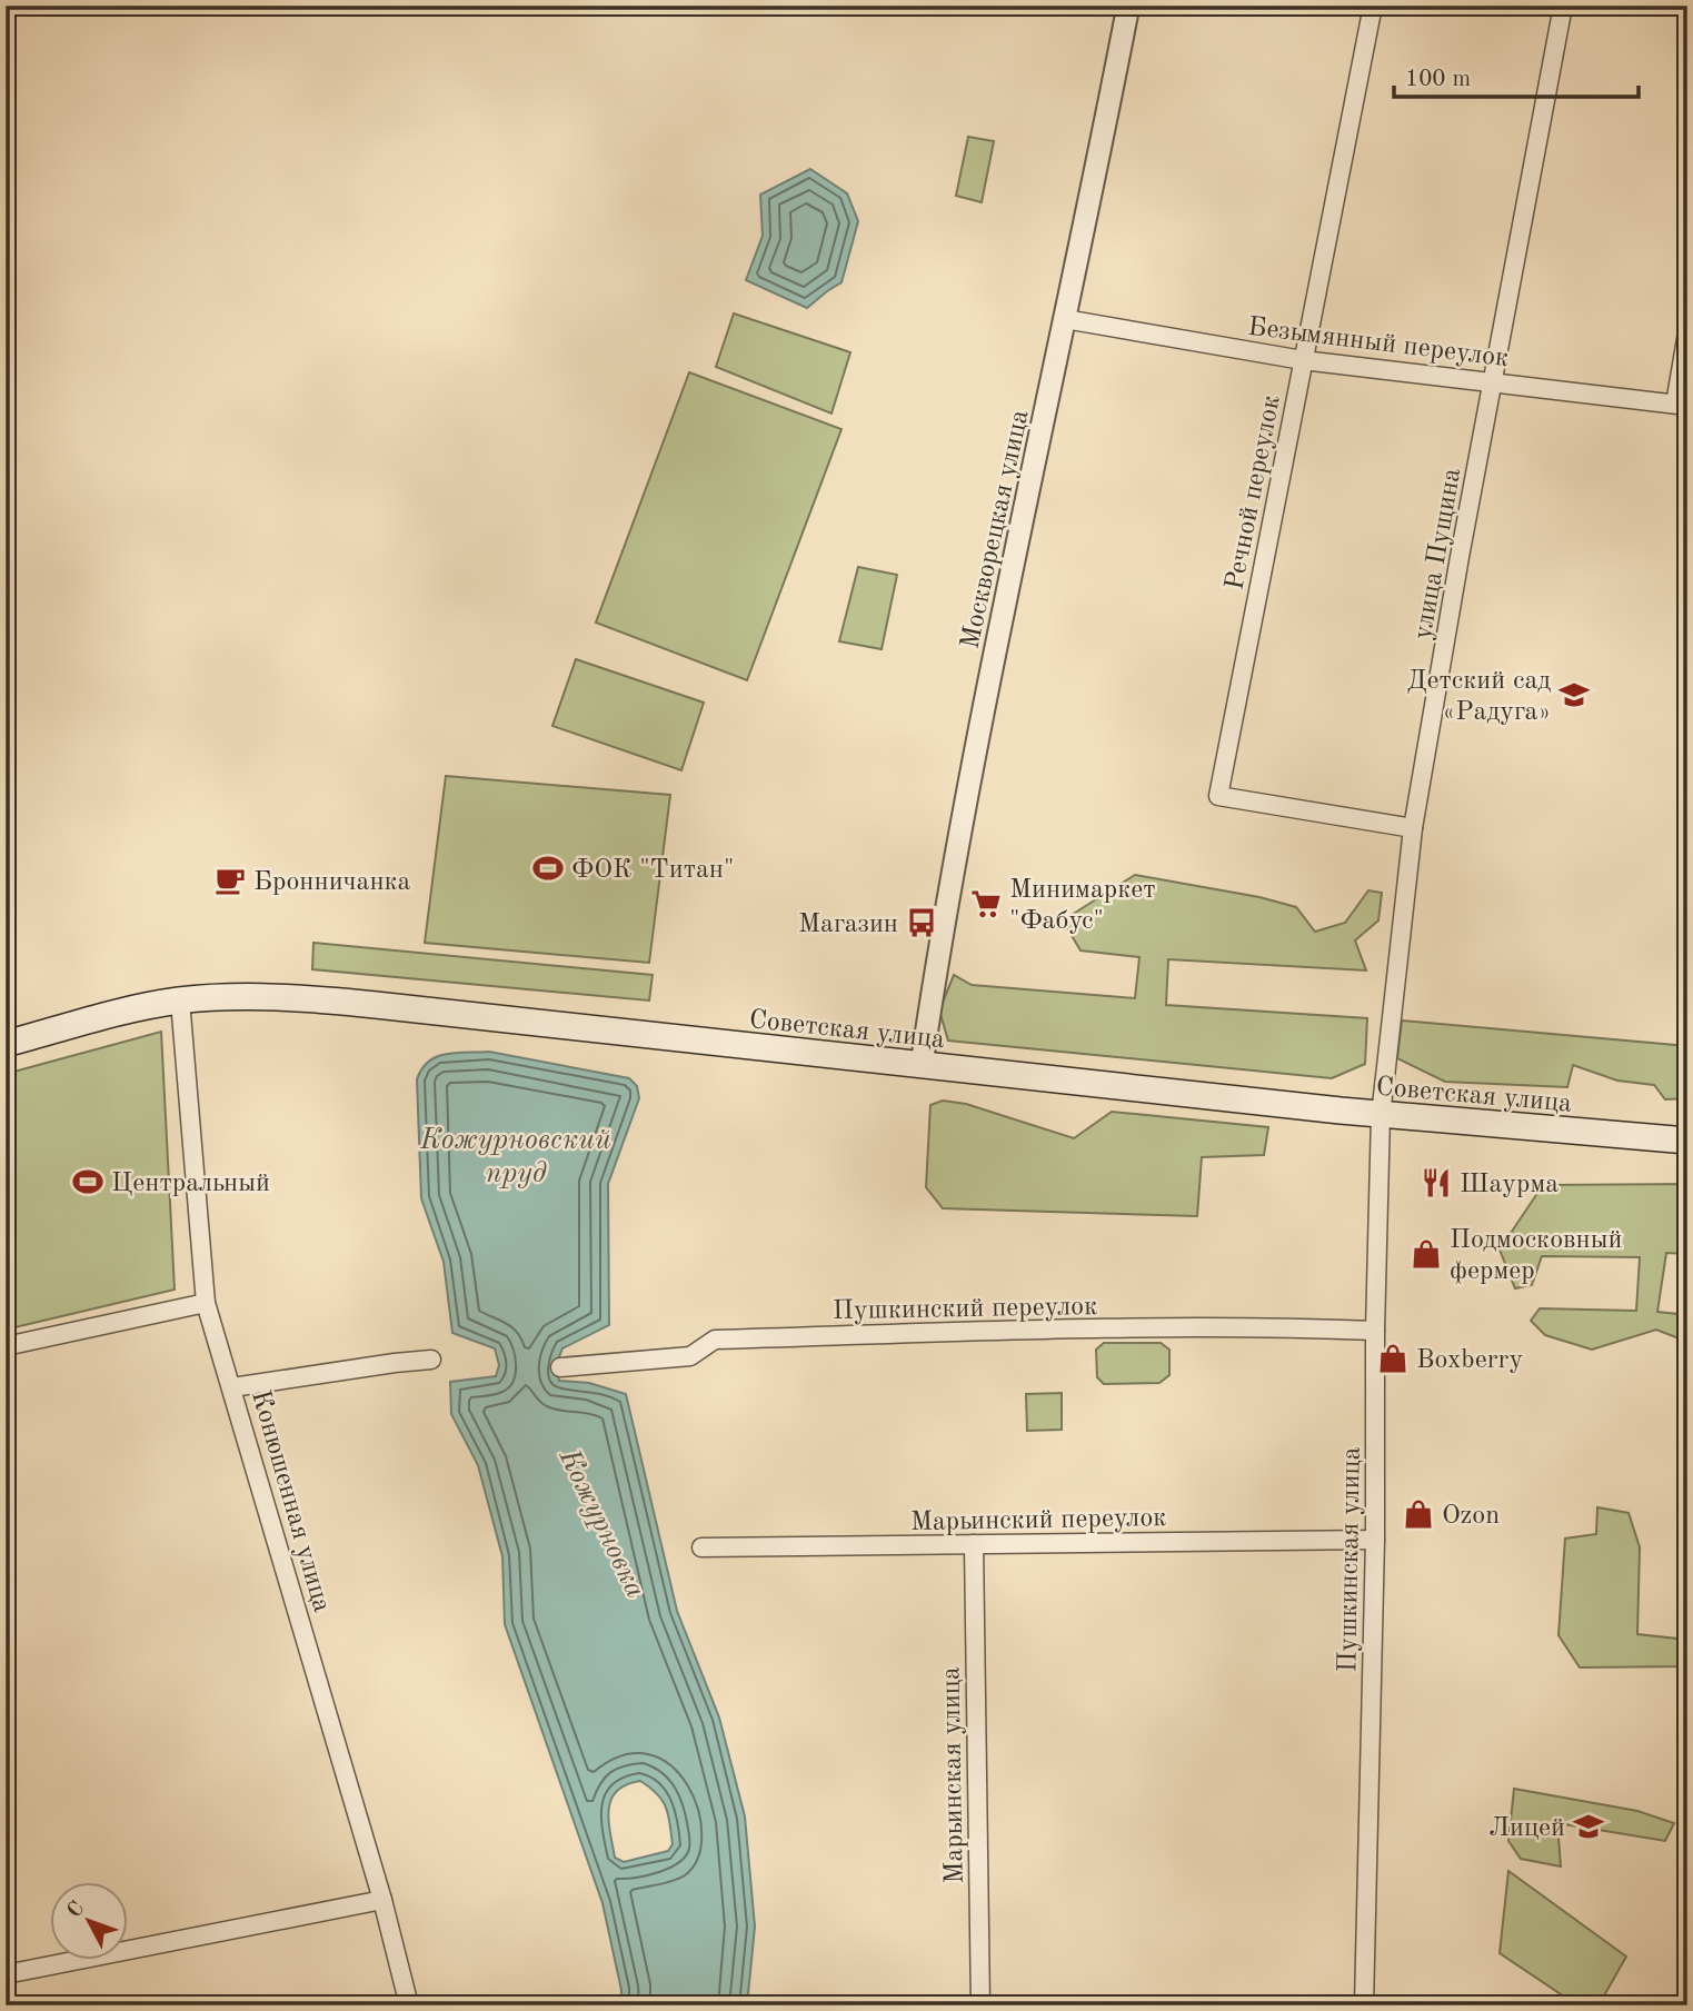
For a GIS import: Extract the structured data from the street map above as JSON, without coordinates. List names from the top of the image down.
{
  "streets": {
    "main road": ["Советская улица"],
    "street": [
      "Безымянный переулок",
      "Речной переулок",
      "Москворецкая улица",
      "улица Пущина",
      "Пушкинский переулок",
      "Конюшенная улица",
      "Марьинский переулок",
      "Пушкинская улица",
      "Марьинская улица"
    ]
  },
  "crossings": [
    ["Безымянный переулок", "Речной переулок"],
    ["Безымянный переулок", "Москворецкая улица"],
    ["Безымянный переулок", "улица Пущина"],
    ["Речной переулок", "улица Пущина"],
    ["Москворецкая улица", "Советская улица"],
    ["улица Пущина", "Советская улица"],
    ["улица Пущина", "Пушкинская улица"],
    ["Советская улица", "Конюшенная улица"],
    ["Советская улица", "Пушкинская улица"],
    ["Пушкинский переулок", "Пушкинская улица"],
    ["Марьинский переулок", "Пушкинская улица"],
    ["Марьинский переулок", "Марьинская улица"]
  ],
  "water": ["Кожурновский пруд", "Кожурновка"],
  "places": {
    "school or university": ["Детский сад «Радуга»", "Лицей"],
    "sports": ["ФОК \"Титан\"", "Центральный"],
    "cafe": ["Бронничанка"],
    "supermarket": ["Минимаркет \"Фабус\""],
    "bus stop": ["Магазин"],
    "restaurant": ["Шаурма"],
    "shop": ["Подмосковный фермер", "Boxberry", "Ozon"]
  },
  "scale_bar": "100 m",
  "north": "top left"
}
